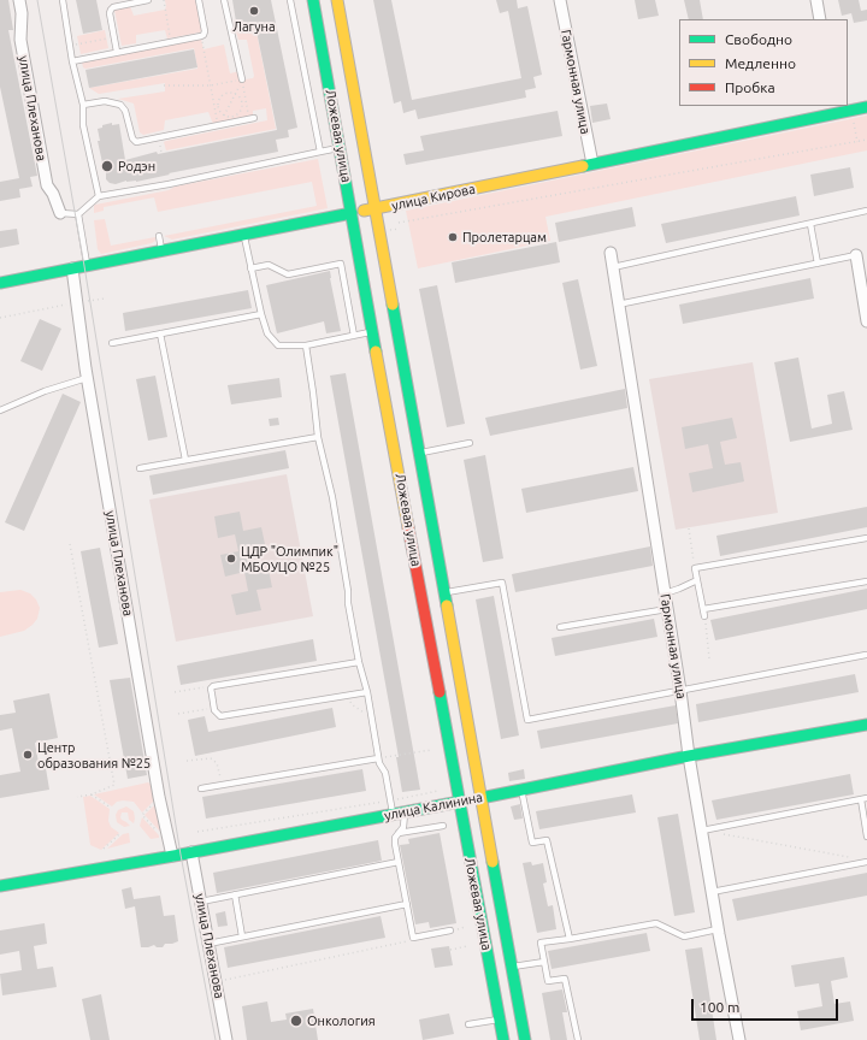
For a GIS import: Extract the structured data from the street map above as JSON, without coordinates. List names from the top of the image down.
{
  "streets": {
    "main road": ["Ложевая улица", "улица Кирова", "улица Калинина"],
    "street": ["Гармонная улица", "улица Плеханова"]
  },
  "crossings": [
    ["Гармонная улица", "улица Кирова"],
    ["Гармонная улица", "улица Калинина"],
    ["улица Плеханова", "улица Кирова"],
    ["улица Плеханова", "улица Калинина"],
    ["Ложевая улица", "улица Кирова"],
    ["Ложевая улица", "улица Калинина"]
  ],
  "places": [
    "Лагуна",
    "Родэн",
    "Пролетарцам",
    "ЦДР \"Олимпик\" МБОУЦО №25",
    "Центр образования №25",
    "Онкология"
  ],
  "legend": ["Свободно", "Медленно", "Пробка"],
  "scale_bar": "100 m"
}
